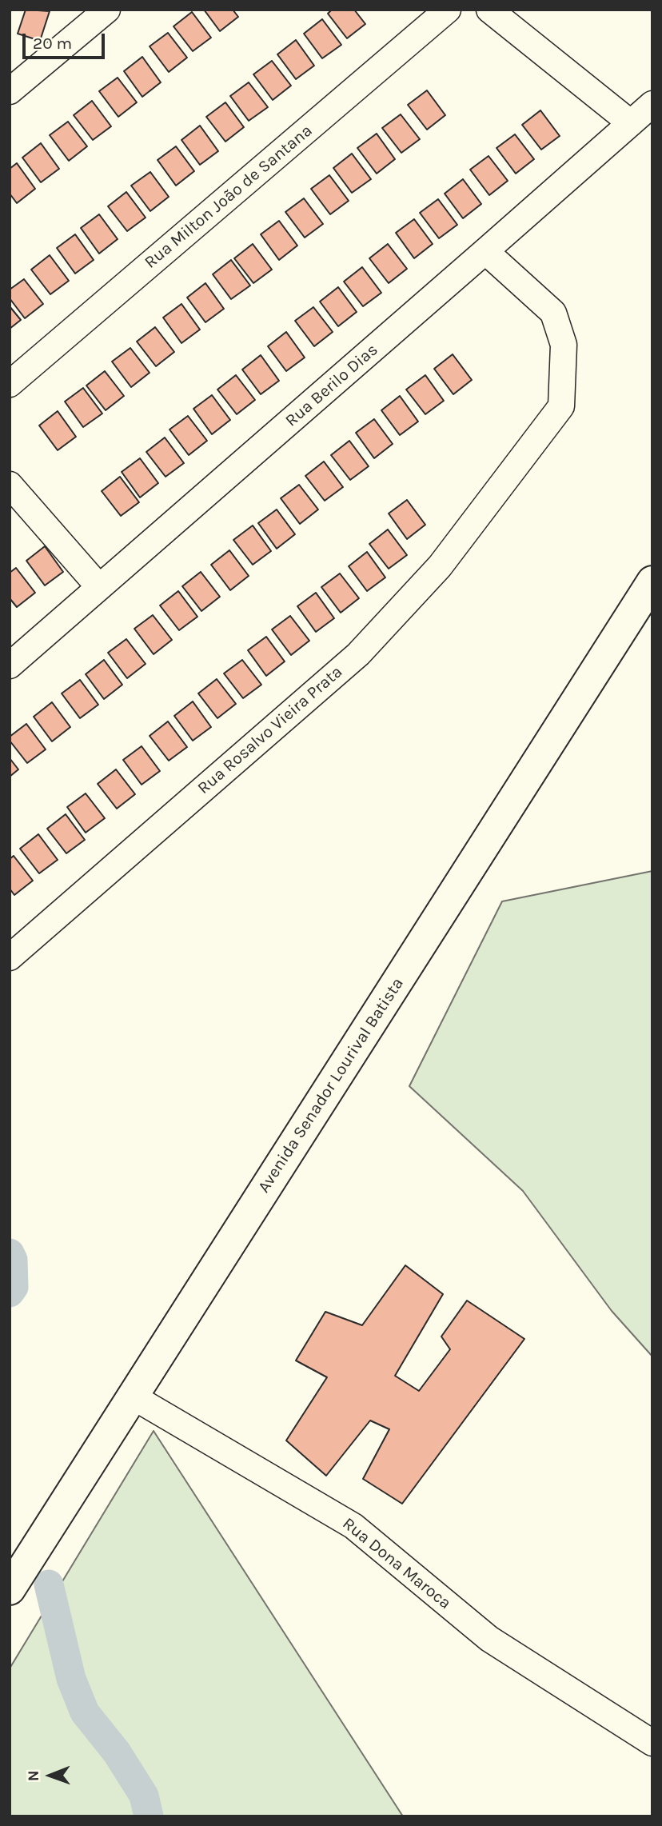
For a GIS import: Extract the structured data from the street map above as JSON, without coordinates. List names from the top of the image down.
{
  "streets": {
    "street": [
      "Rua Milton João de Santana",
      "Rua Berilo Dias",
      "Rua Rosalvo Vieira Prata",
      "Avenida Senador Lourival Batista",
      "Rua Dona Maroca"
    ]
  },
  "crossings": [
    ["Rua Berilo Dias", "Rua Rosalvo Vieira Prata"],
    ["Avenida Senador Lourival Batista", "Rua Dona Maroca"]
  ],
  "scale_bar": "20 m",
  "north": "left"
}
